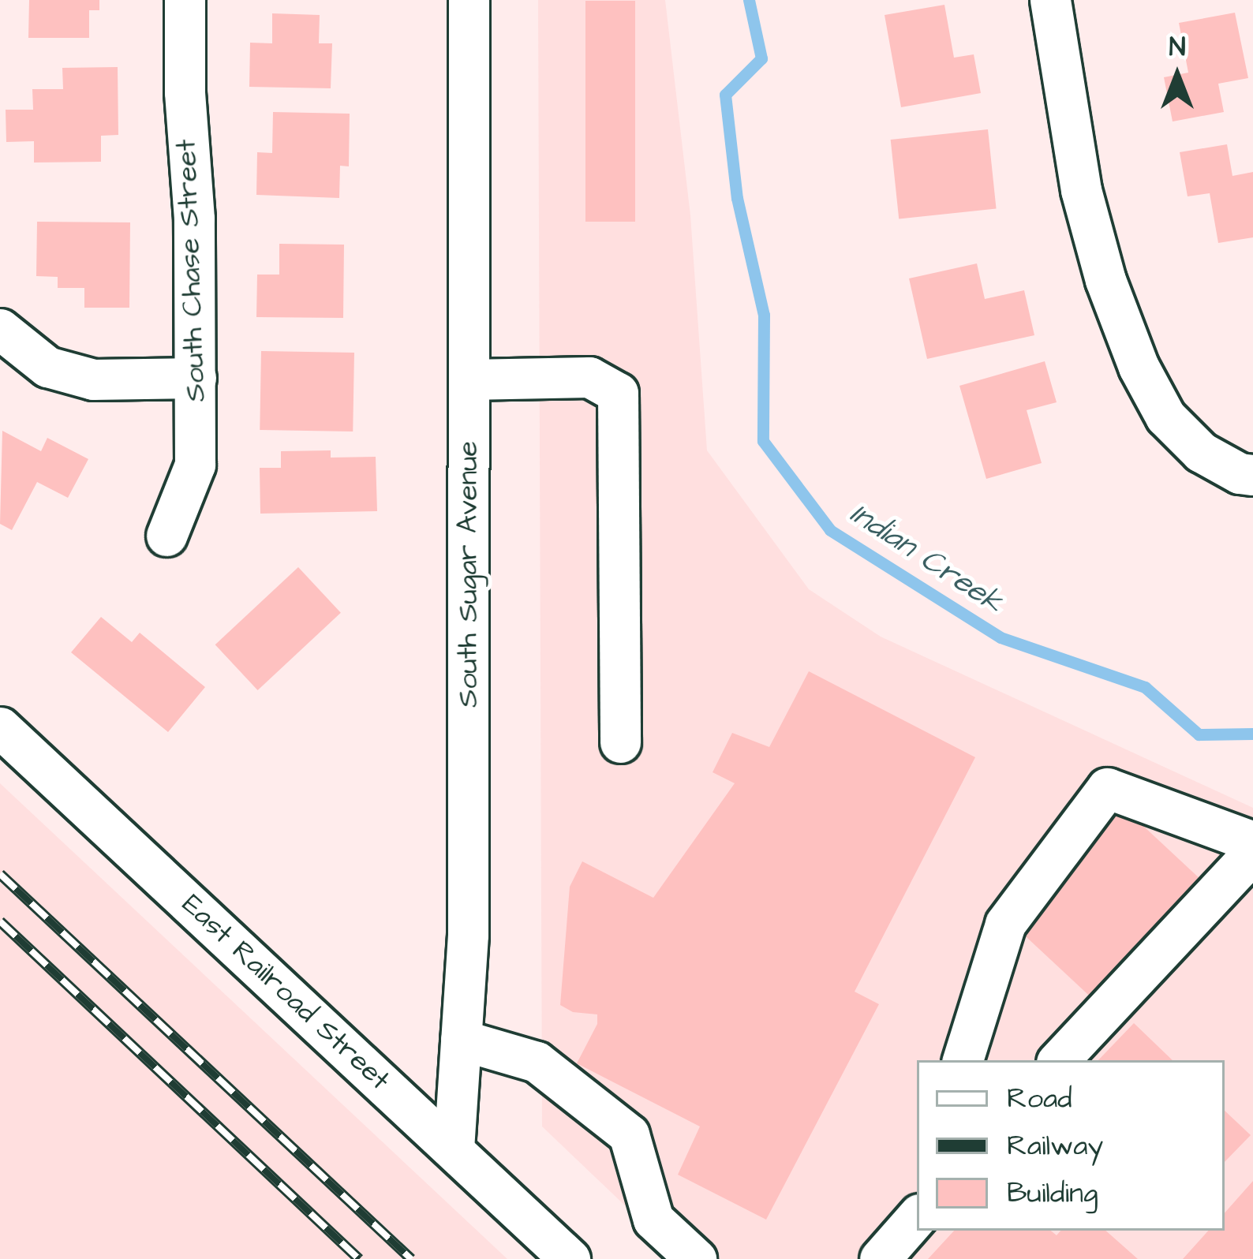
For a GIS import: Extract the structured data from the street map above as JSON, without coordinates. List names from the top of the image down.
{
  "streets": {
    "street": ["South Chase Street", "South Sugar Avenue", "East Railroad Street"]
  },
  "crossings": [
    ["South Sugar Avenue", "East Railroad Street"]
  ],
  "water": ["Indian Creek"],
  "legend": ["Road", "Railway", "Building"],
  "north": "top"
}
